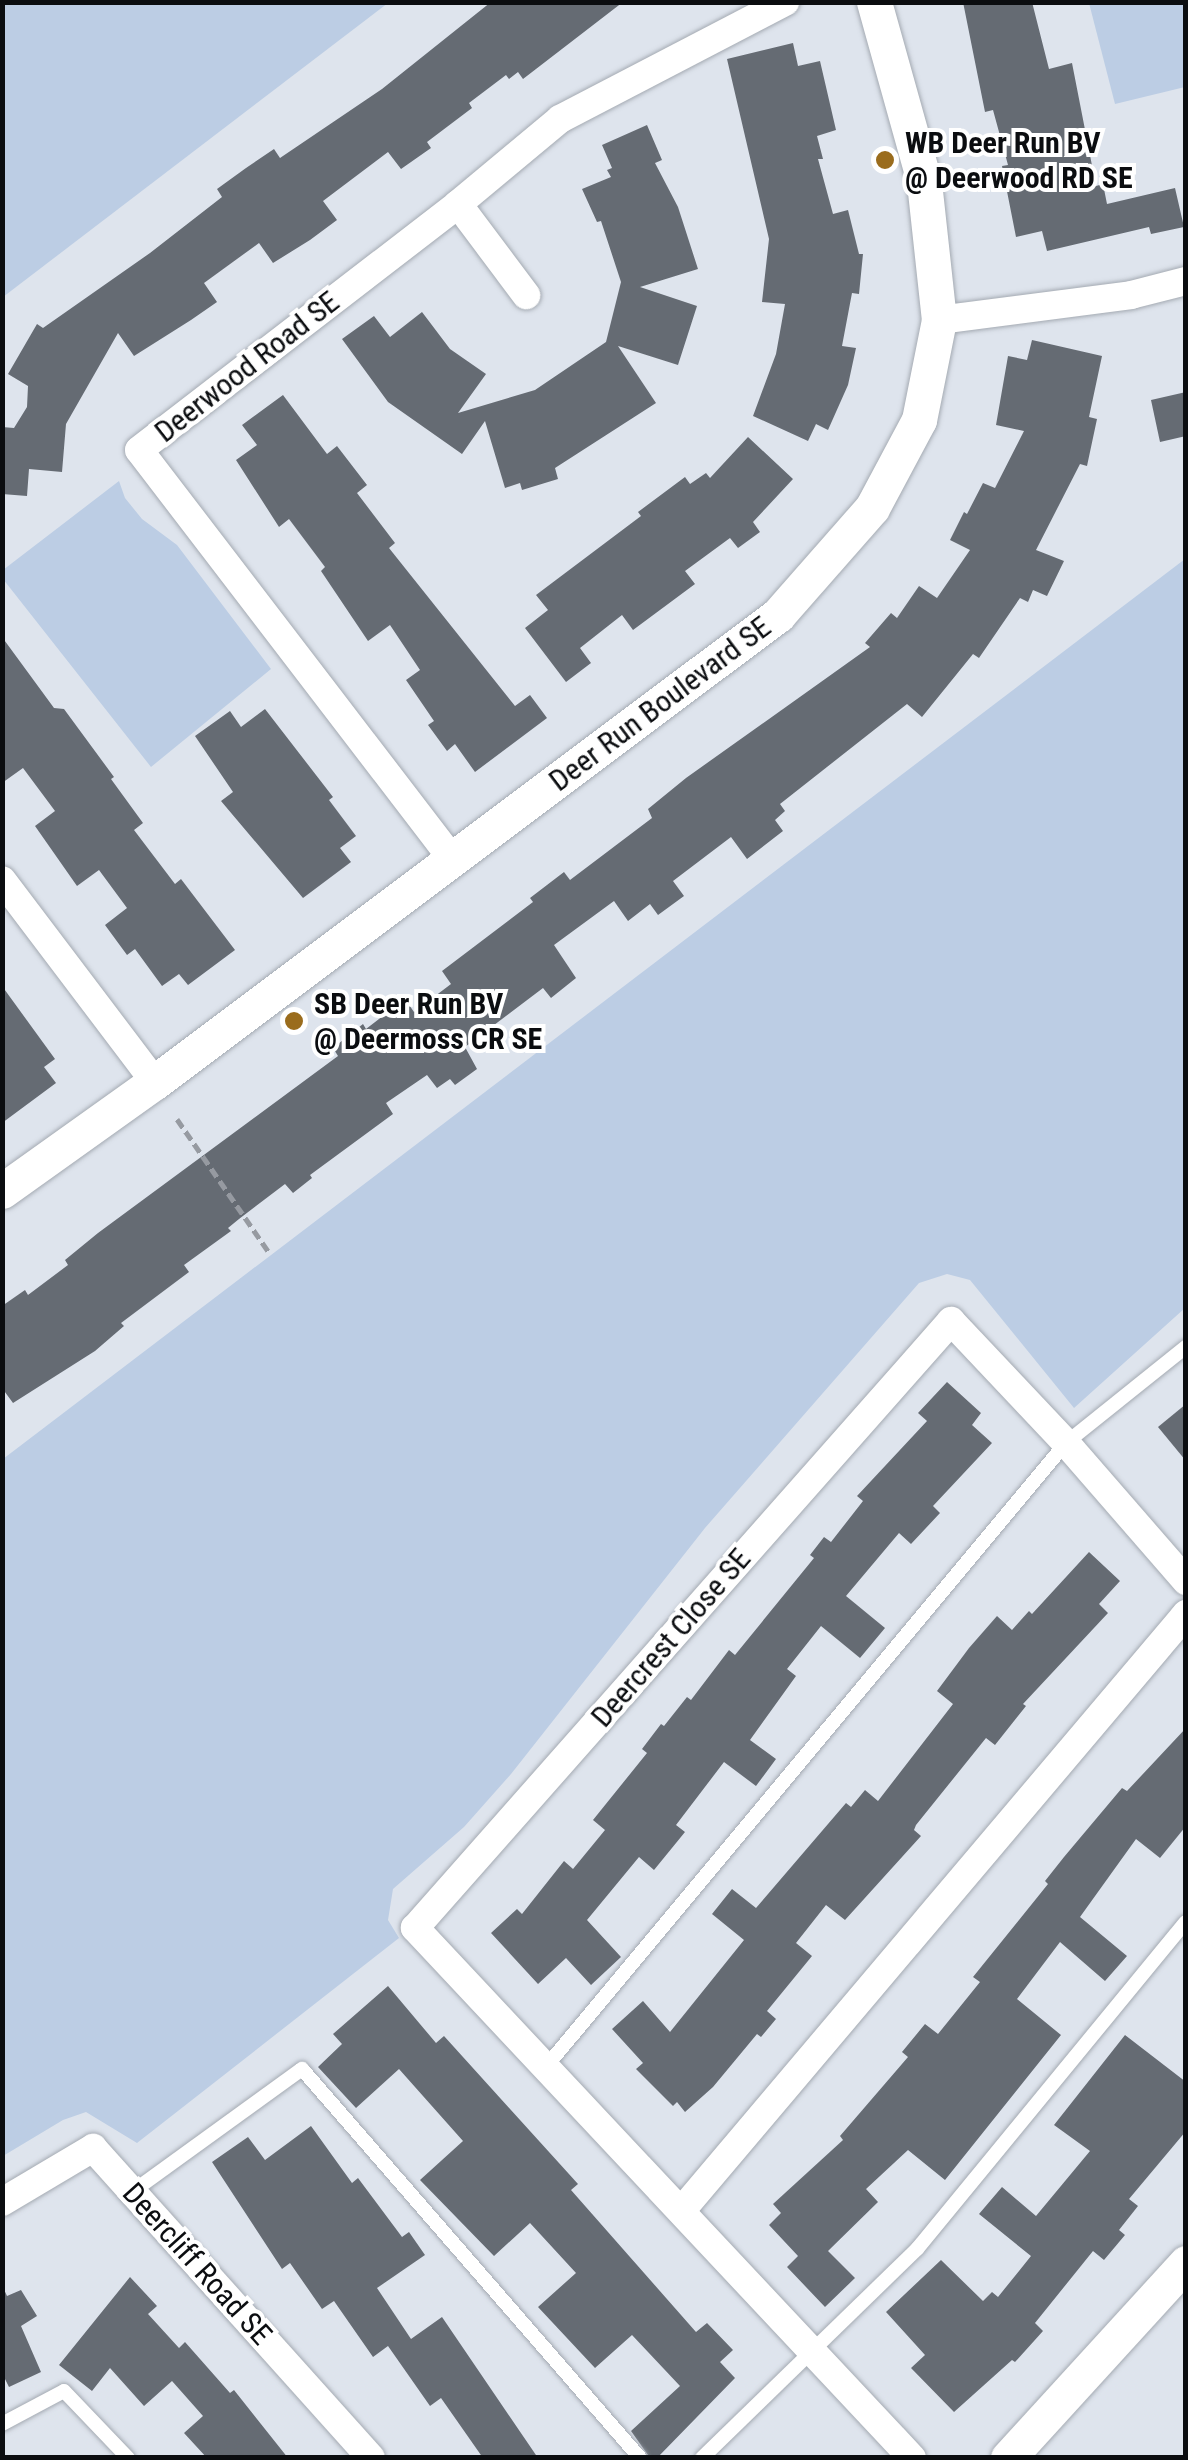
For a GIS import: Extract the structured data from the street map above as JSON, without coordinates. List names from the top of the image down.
{
  "streets": {
    "street": [
      "Deerwood Road SE",
      "Deer Run Boulevard SE",
      "Deercrest Close SE",
      "Deercliff Road SE"
    ]
  },
  "crossings": [
    ["Deerwood Road SE", "Deer Run Boulevard SE"]
  ],
  "places": ["WB Deer Run BV @ Deerwood RD SE", "SB Deer Run BV @ Deermoss CR SE"]
}
